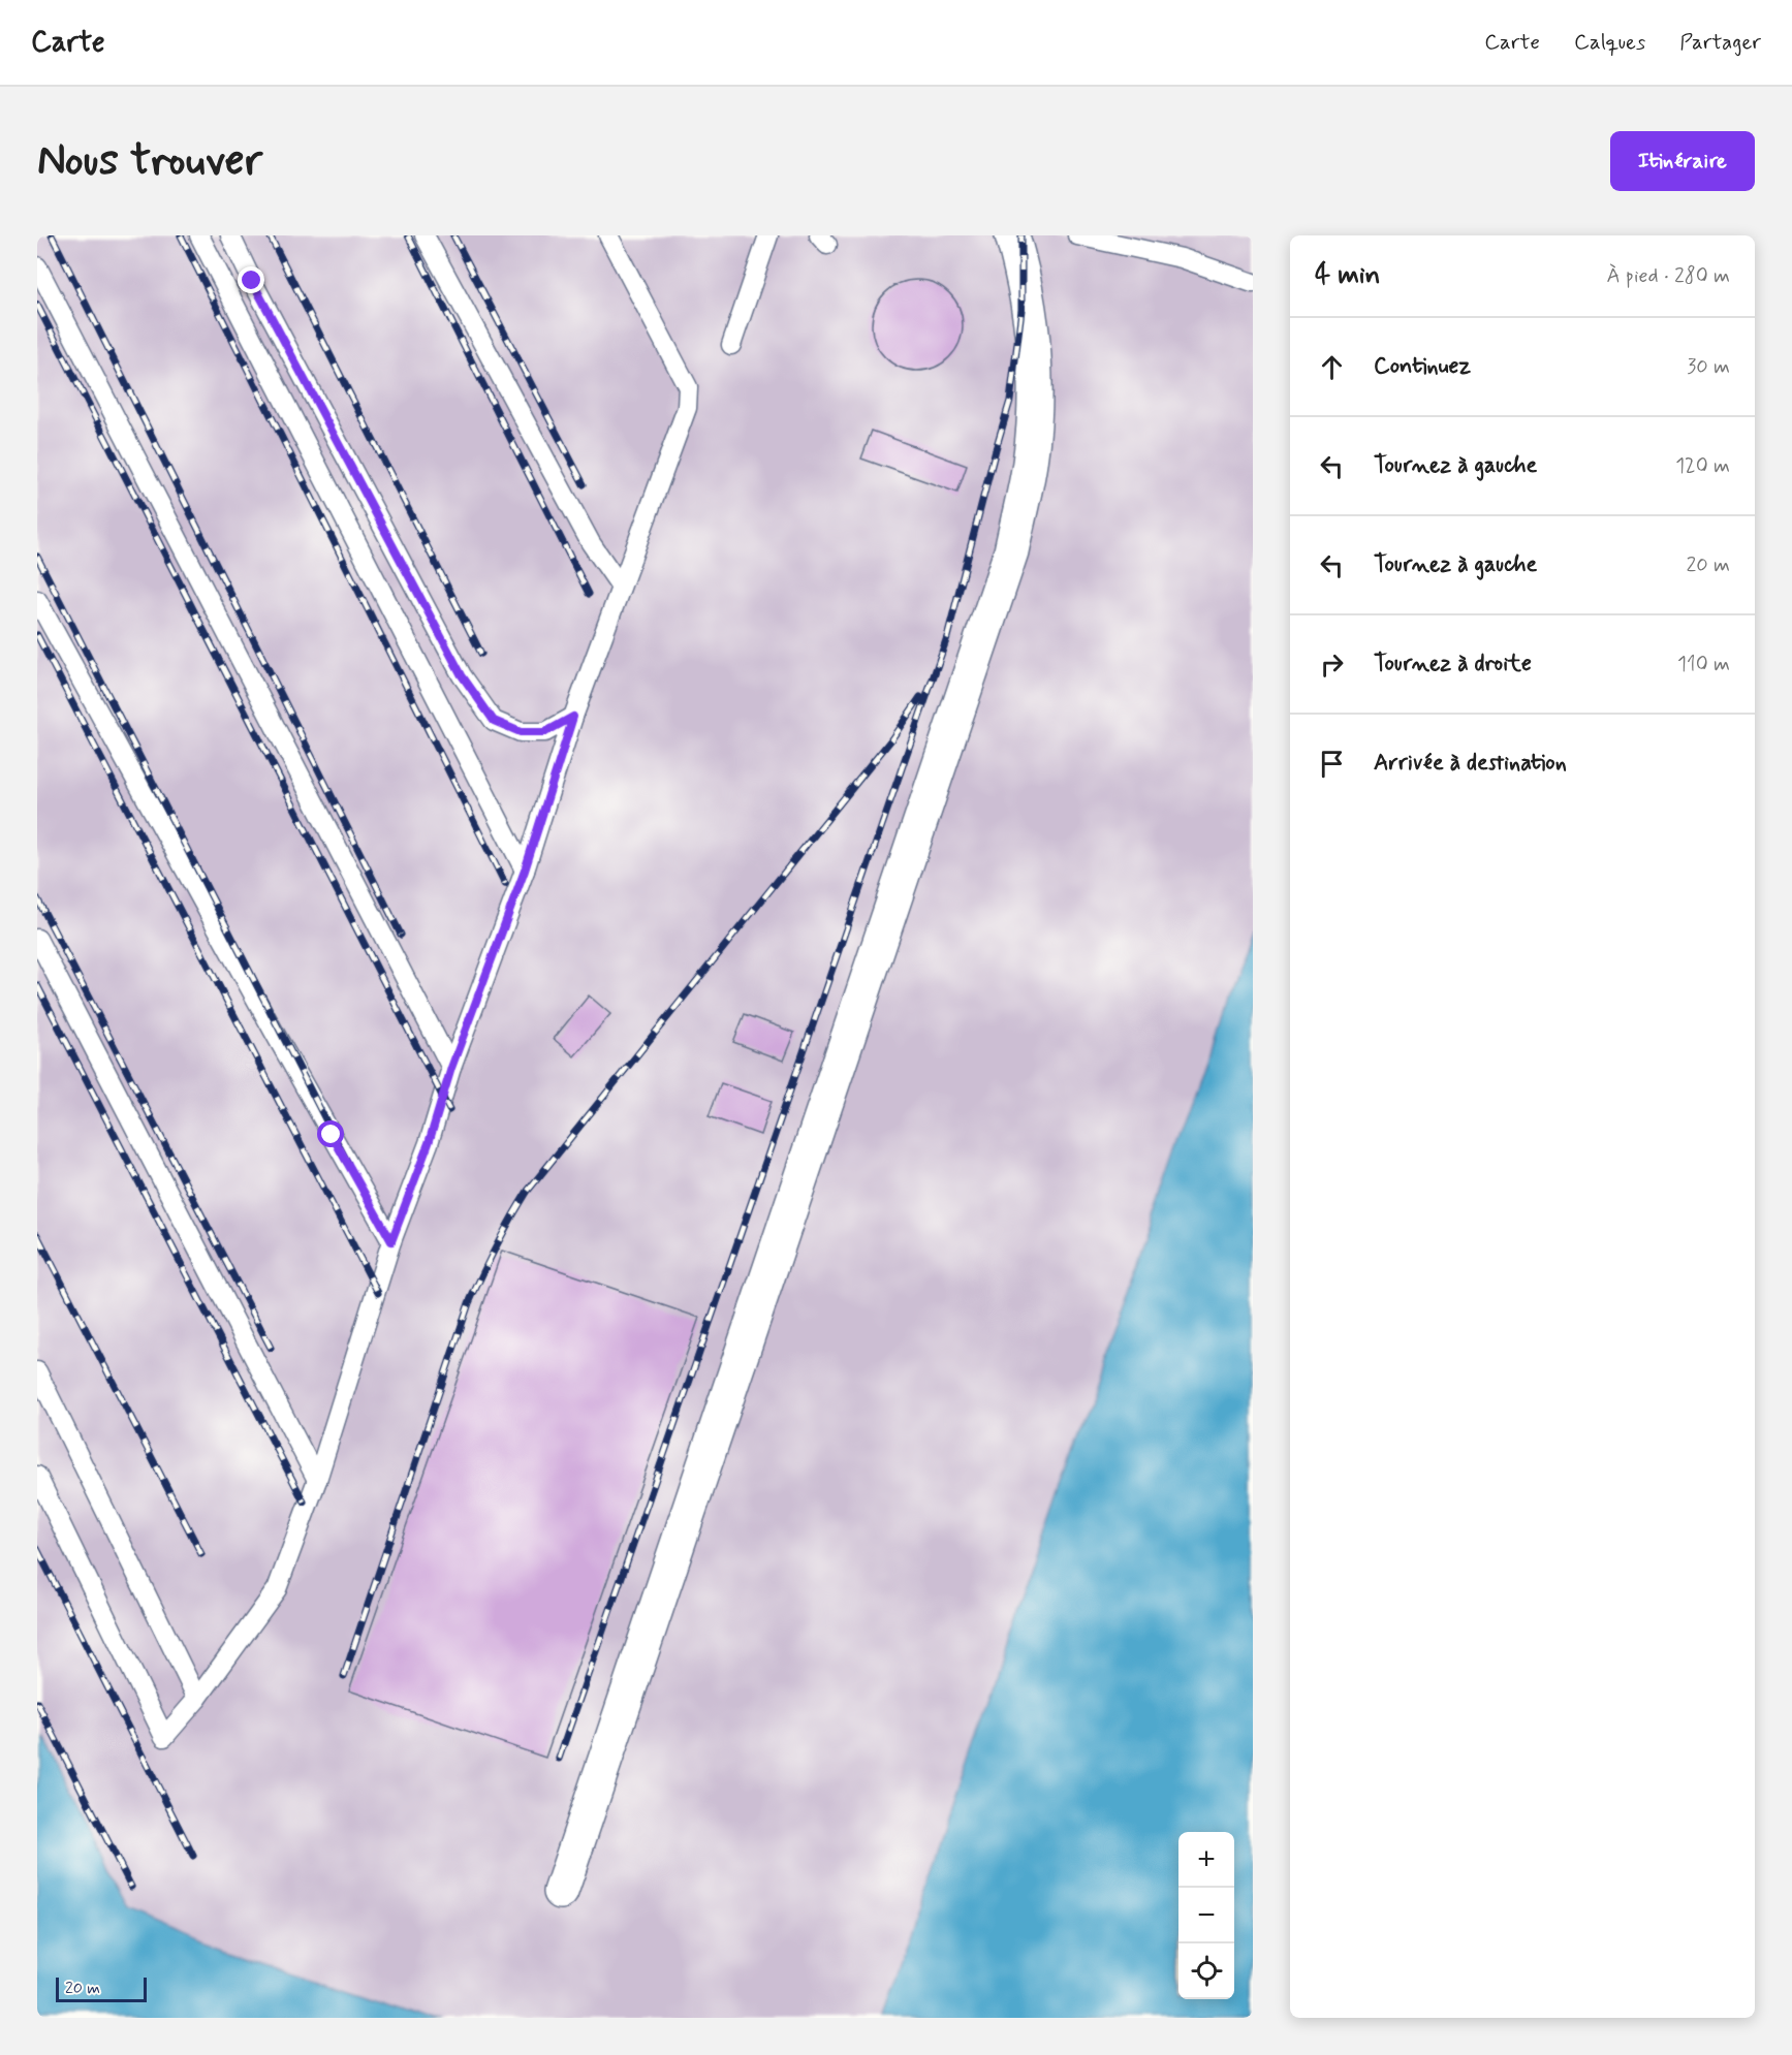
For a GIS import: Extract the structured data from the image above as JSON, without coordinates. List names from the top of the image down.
{
  "scale_bar": "20 m",
  "page": {
    "header": "Carte",
    "nav": ["Carte", "Calques", "Partager"],
    "buttons": "Itinéraire",
    "title": "Nous trouver",
    "heading": ["4 min", "À pied · 280 m"],
    "list": [
      ["Continuez", "30 m"],
      ["Tournez à gauche", "120 m"],
      ["Tournez à gauche", "20 m"],
      ["Tournez à droite", "110 m"],
      "Arrivée à destination"
    ],
    "map_buttons": ["+", "−"],
    "scale": "20 m"
  }
}
